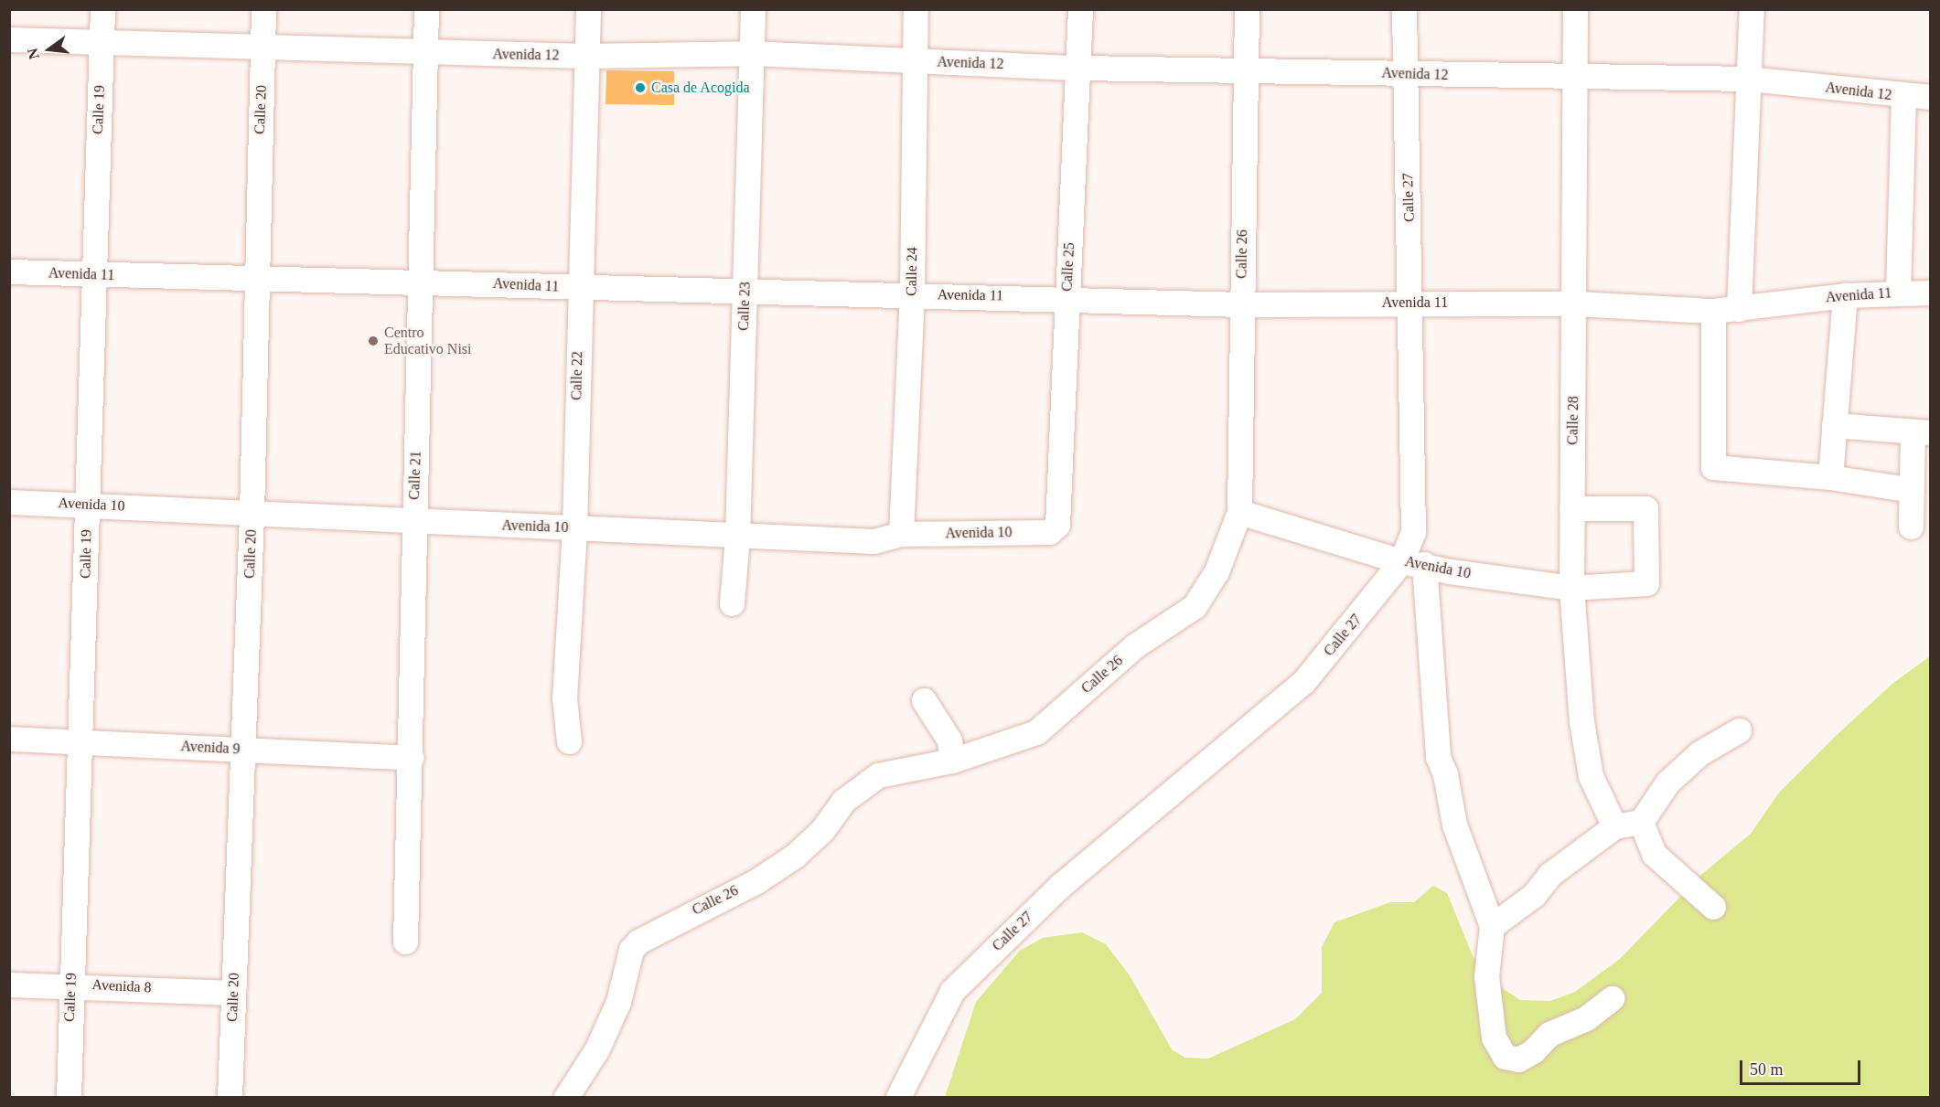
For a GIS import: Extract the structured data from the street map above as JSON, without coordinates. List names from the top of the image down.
{
  "streets": {
    "street": [
      "Avenida 12",
      "Calle 19",
      "Calle 20",
      "Calle 27",
      "Calle 26",
      "Calle 25",
      "Calle 24",
      "Avenida 11",
      "Calle 23",
      "Calle 22",
      "Calle 28",
      "Calle 21",
      "Avenida 10",
      "Avenida 9",
      "Avenida 8"
    ]
  },
  "crossings": [
    ["Avenida 12", "Calle 19"],
    ["Avenida 12", "Calle 20"],
    ["Avenida 12", "Calle 27"],
    ["Avenida 12", "Calle 26"],
    ["Avenida 12", "Calle 25"],
    ["Avenida 12", "Calle 24"],
    ["Avenida 12", "Calle 23"],
    ["Avenida 12", "Calle 22"],
    ["Avenida 12", "Calle 28"],
    ["Avenida 12", "Calle 21"],
    ["Calle 19", "Avenida 11"],
    ["Calle 19", "Avenida 10"],
    ["Calle 19", "Avenida 9"],
    ["Calle 19", "Avenida 8"],
    ["Calle 20", "Avenida 11"],
    ["Calle 20", "Avenida 10"],
    ["Calle 20", "Avenida 9"],
    ["Calle 20", "Avenida 8"],
    ["Calle 27", "Avenida 11"],
    ["Calle 27", "Avenida 10"],
    ["Calle 26", "Avenida 11"],
    ["Calle 26", "Avenida 10"],
    ["Calle 25", "Avenida 11"],
    ["Calle 25", "Avenida 10"],
    ["Calle 24", "Avenida 11"],
    ["Calle 24", "Avenida 10"],
    ["Avenida 11", "Calle 23"],
    ["Avenida 11", "Calle 22"],
    ["Avenida 11", "Calle 28"],
    ["Avenida 11", "Calle 21"],
    ["Calle 23", "Avenida 10"],
    ["Calle 22", "Avenida 10"],
    ["Calle 28", "Avenida 10"],
    ["Calle 21", "Avenida 10"],
    ["Calle 21", "Avenida 9"]
  ],
  "places": ["Casa de Acogida", "Centro Educativo Nisi"],
  "scale_bar": "50 m",
  "north": "left"
}
